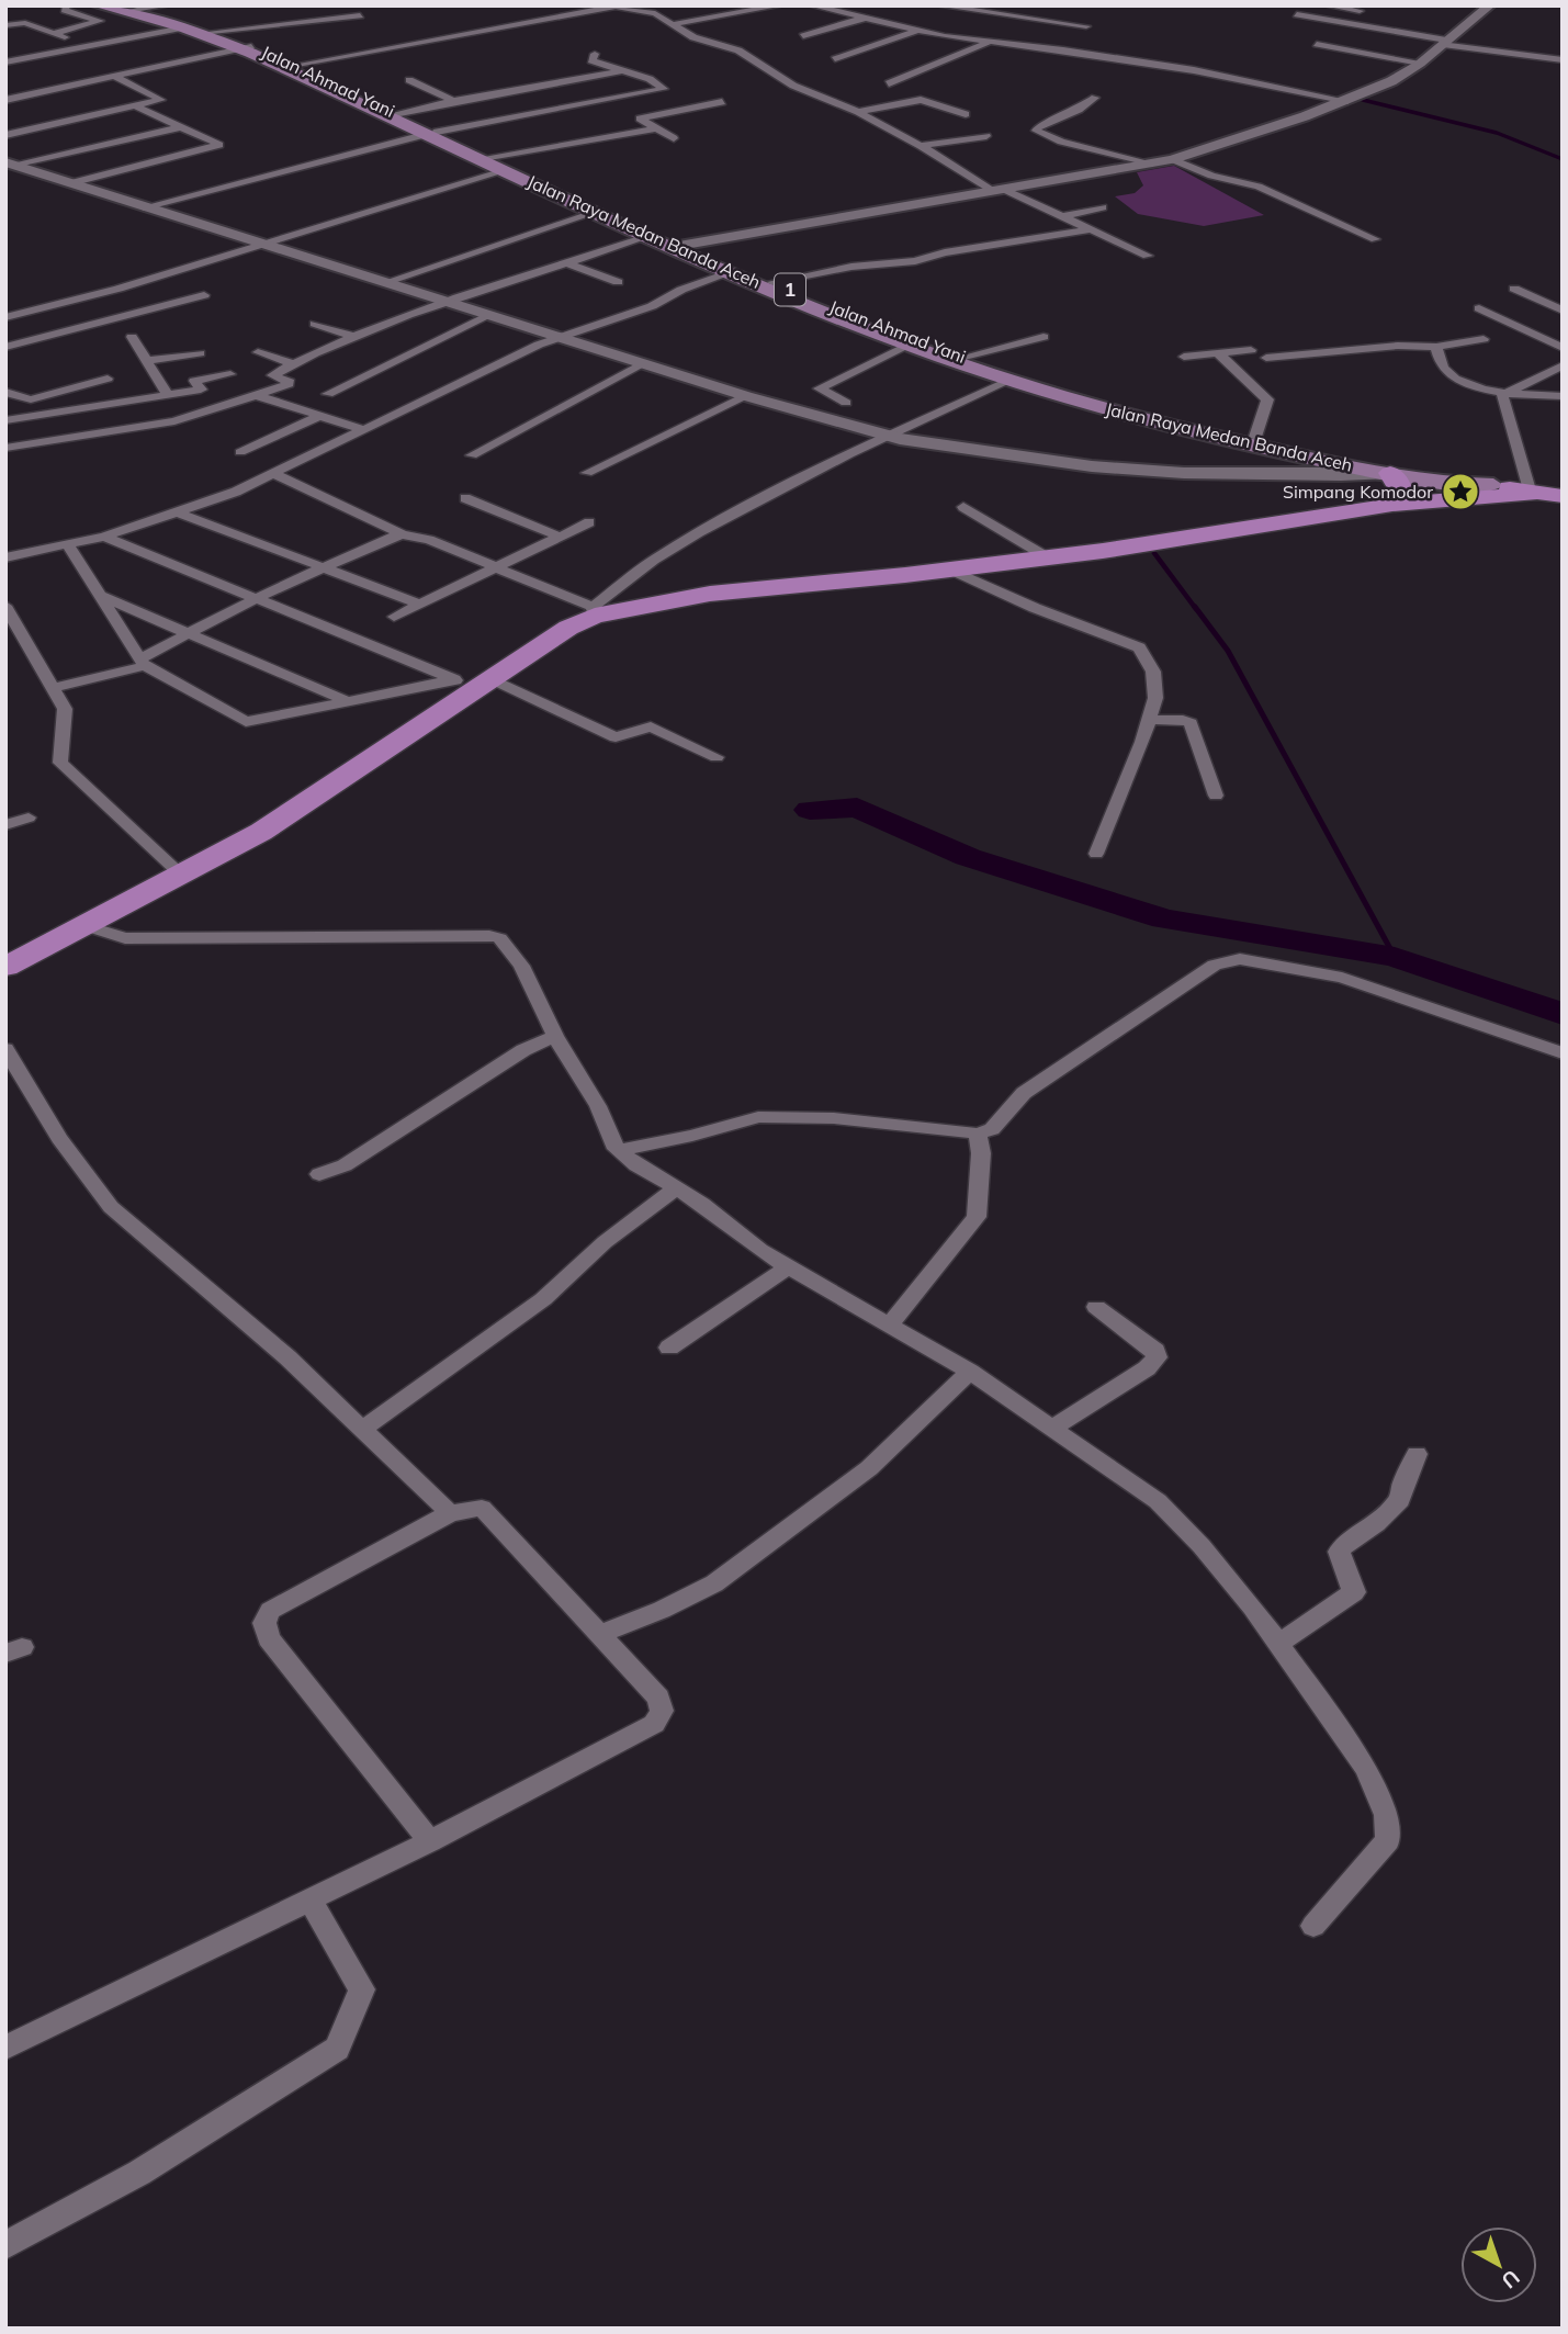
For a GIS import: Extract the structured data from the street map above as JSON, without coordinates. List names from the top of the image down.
{
  "streets": {
    "highway": ["Jalan Raya Medan Banda Aceh", "1"],
    "main road": ["Jalan Ahmad Yani"]
  },
  "crossings": [
    ["Jalan Ahmad Yani", "Jalan Raya Medan Banda Aceh"],
    ["Jalan Ahmad Yani", "1"]
  ],
  "places": {
    "place": ["Simpang Komodor"]
  },
  "north": "bottom right"
}
